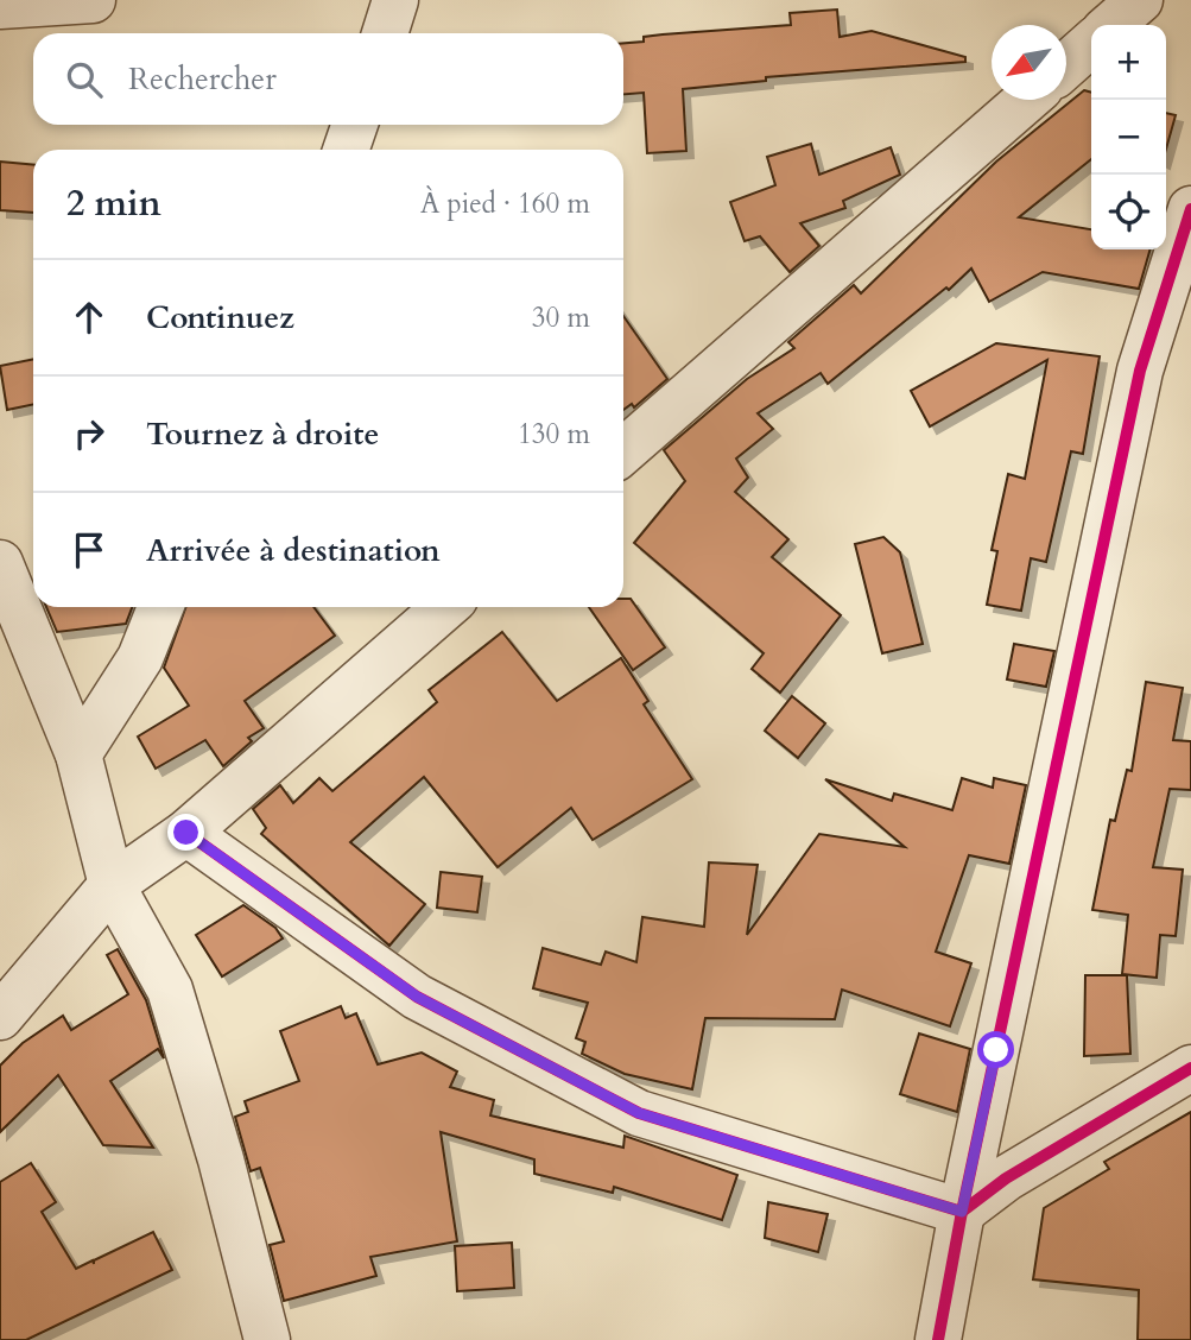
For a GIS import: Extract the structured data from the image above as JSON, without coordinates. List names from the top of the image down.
{
  "north": "bottom left",
  "page": {
    "map_buttons": ["+", "−"],
    "search": "Rechercher",
    "heading": ["2 min", "À pied · 160 m"],
    "list": [
      ["Continuez", "30 m"],
      ["Tournez à droite", "130 m"],
      "Arrivée à destination"
    ]
  }
}
